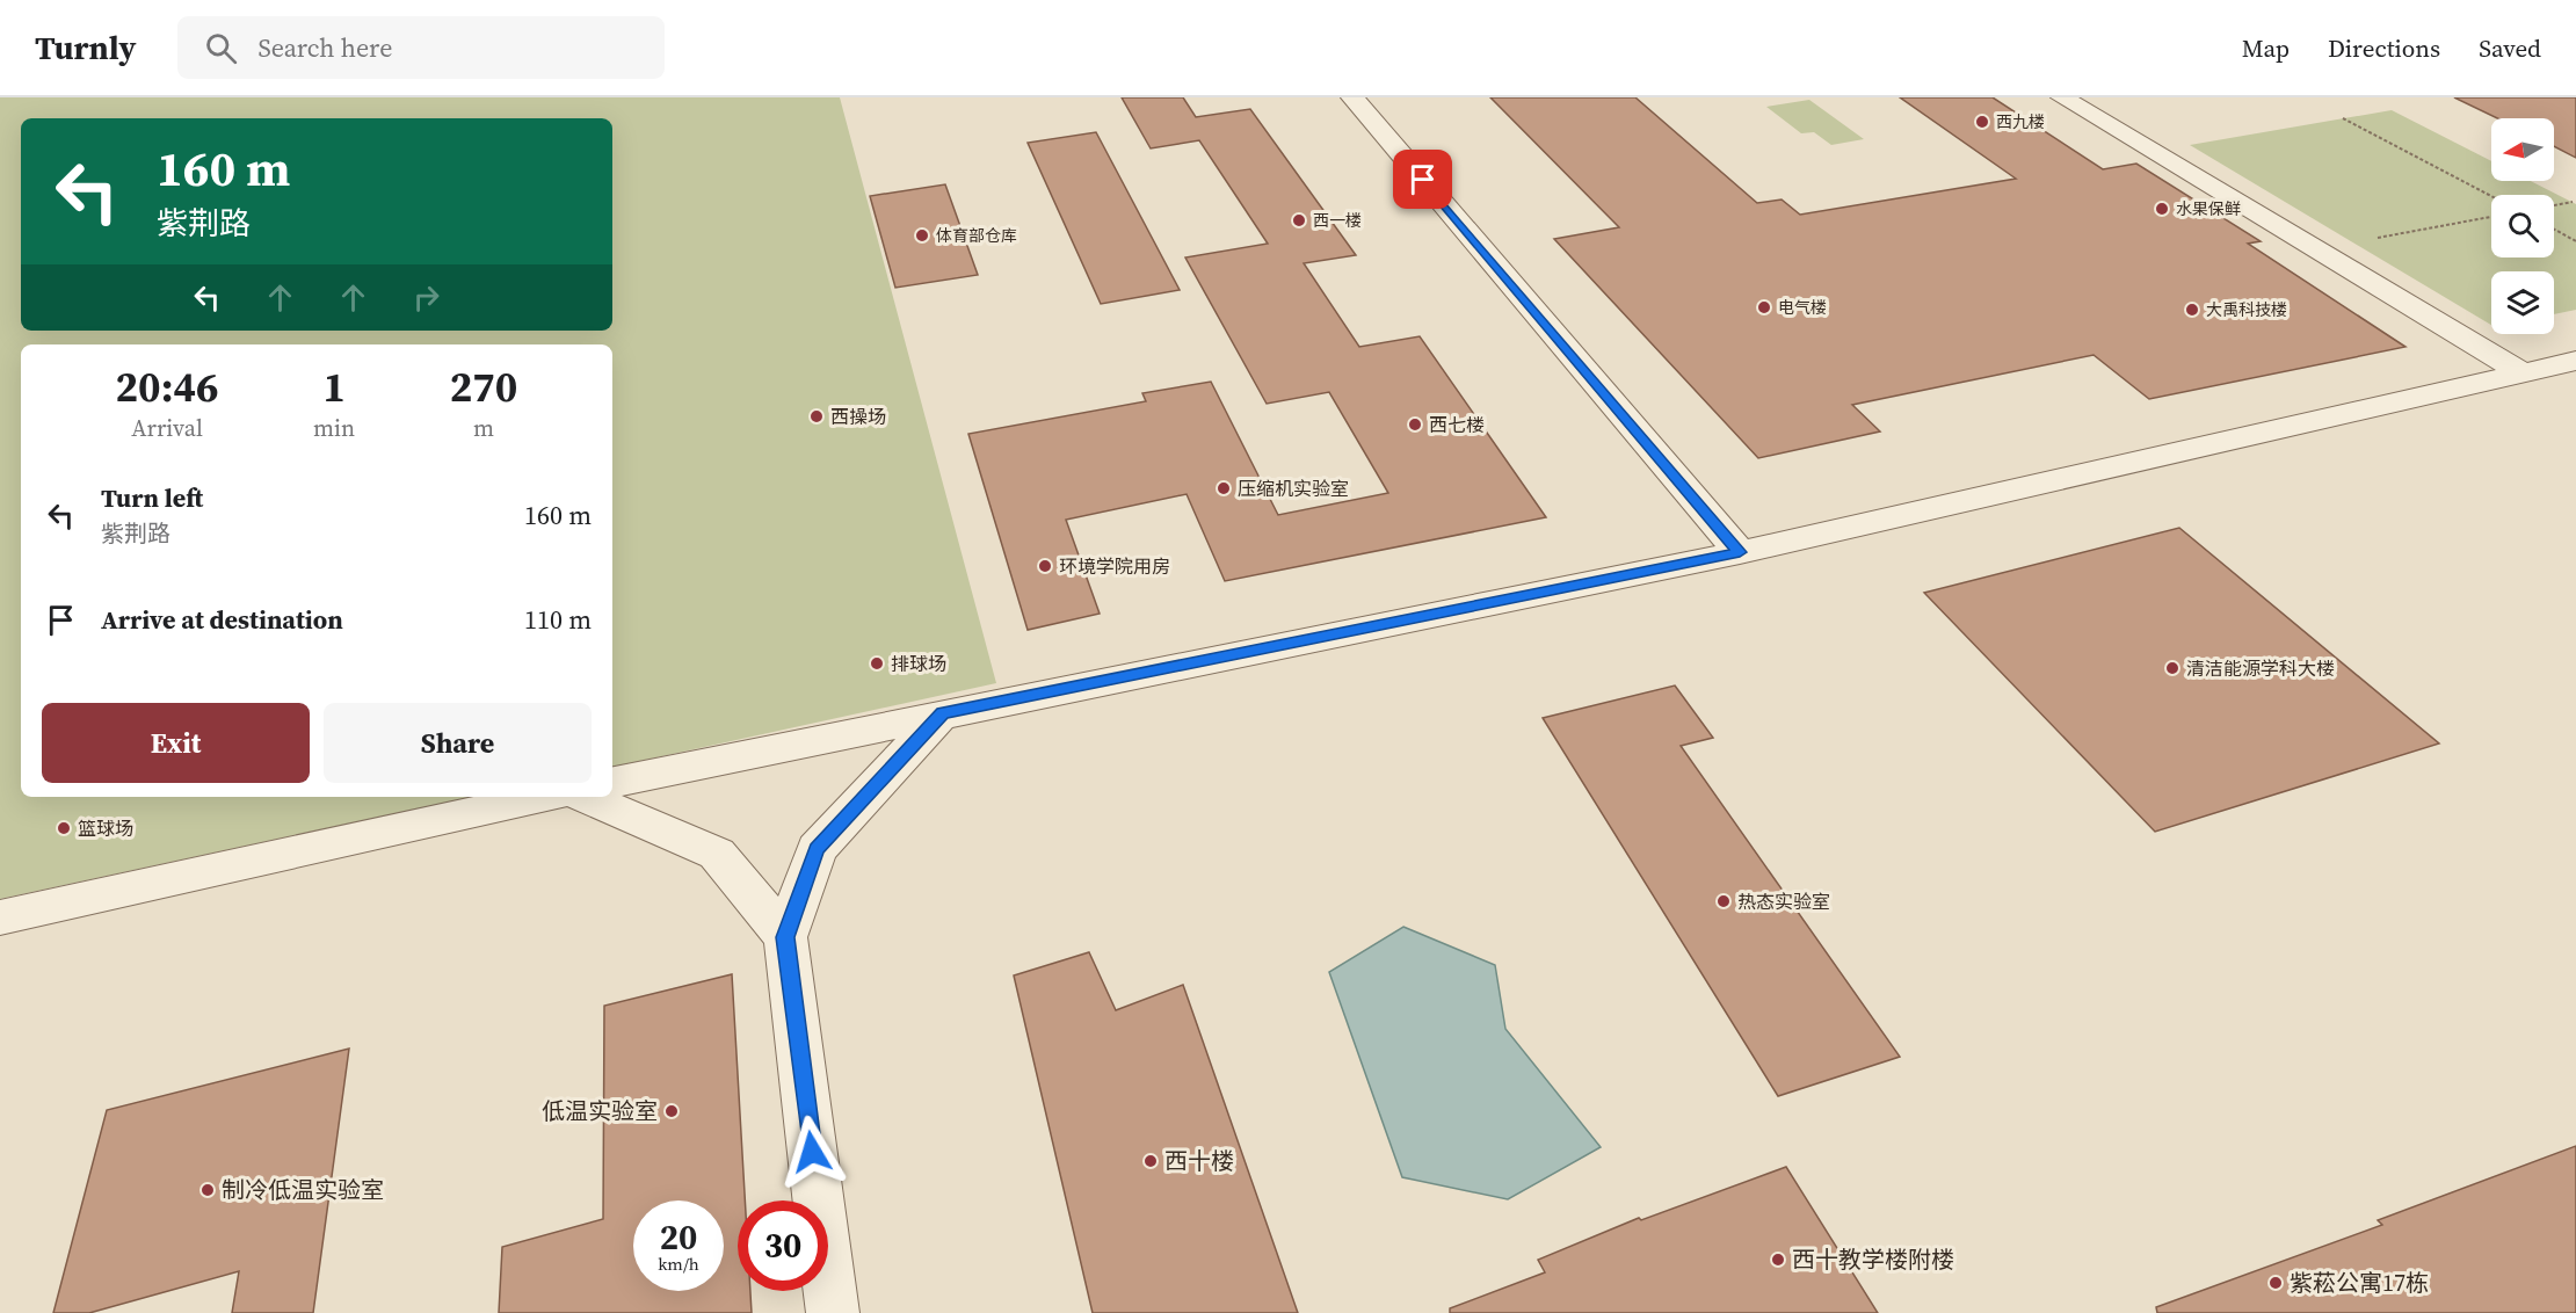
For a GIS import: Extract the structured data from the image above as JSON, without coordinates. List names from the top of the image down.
{
  "places": [
    "西九楼",
    "水果保鲜",
    "西一楼",
    "体育部仓库",
    "电气楼",
    "大禹科技楼",
    "西操场",
    "西七楼",
    "压缩机实验室",
    "环境学院用房",
    "排球场",
    "清洁能源学科大楼",
    "篮球场",
    "热态实验室",
    "低温实验室",
    "西十楼",
    "制冷低温实验室",
    "西十教学楼附楼",
    "紫菘公寓17栋"
  ],
  "north": "left",
  "page": {
    "header": "Turnly",
    "search": "Search here",
    "nav": ["Map", "Directions", "Saved"],
    "turn": ["160 m", "紫荆路"],
    "eta": [
      "20:46",
      "Arrival",
      "1",
      "min",
      "270",
      "m"
    ],
    "list": [
      {
        "name": "Turn left",
        "note": "紫荆路",
        "value": "160 m"
      },
      {
        "name": "Arrive at destination",
        "value": "110 m"
      }
    ],
    "buttons": ["Exit", "Share"],
    "speed": "20 km/h",
    "limit": "30"
  }
}
